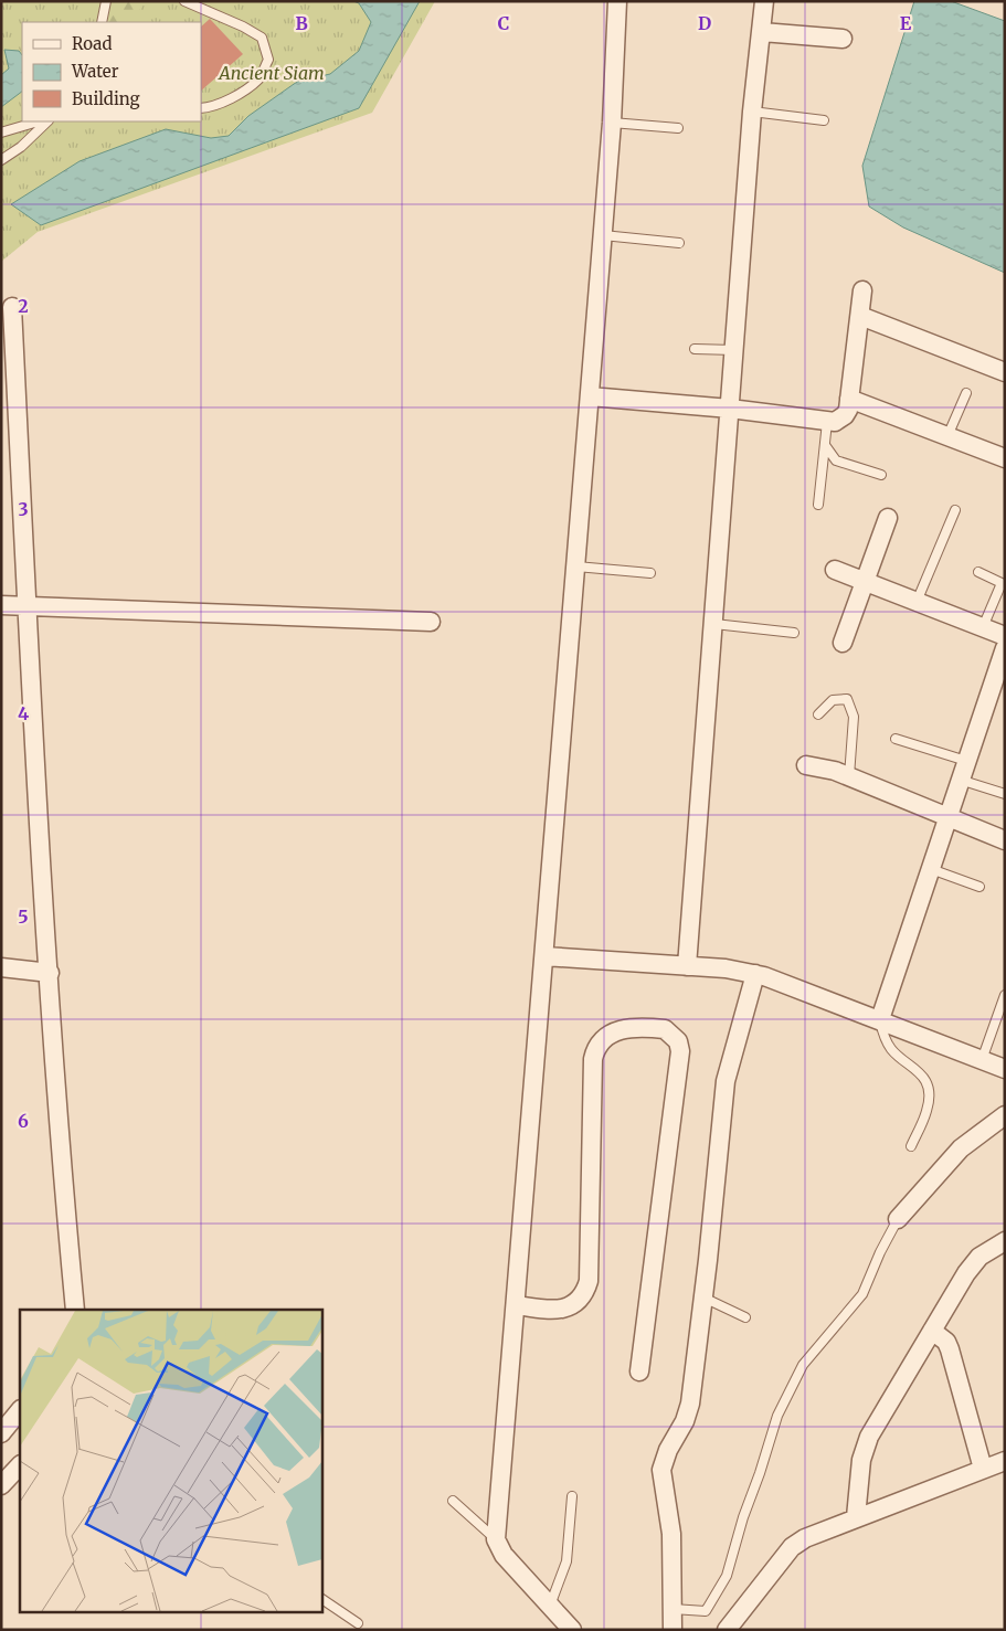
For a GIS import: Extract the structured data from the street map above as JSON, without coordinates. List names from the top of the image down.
{
  "parks": ["Ancient Siam"],
  "legend": ["Road", "Water", "Building"],
  "grid": {
    "columns": [
      "B",
      "C",
      "D",
      "E"
    ],
    "rows": [
      "2",
      "3",
      "4",
      "5",
      "6"
    ]
  }
}
